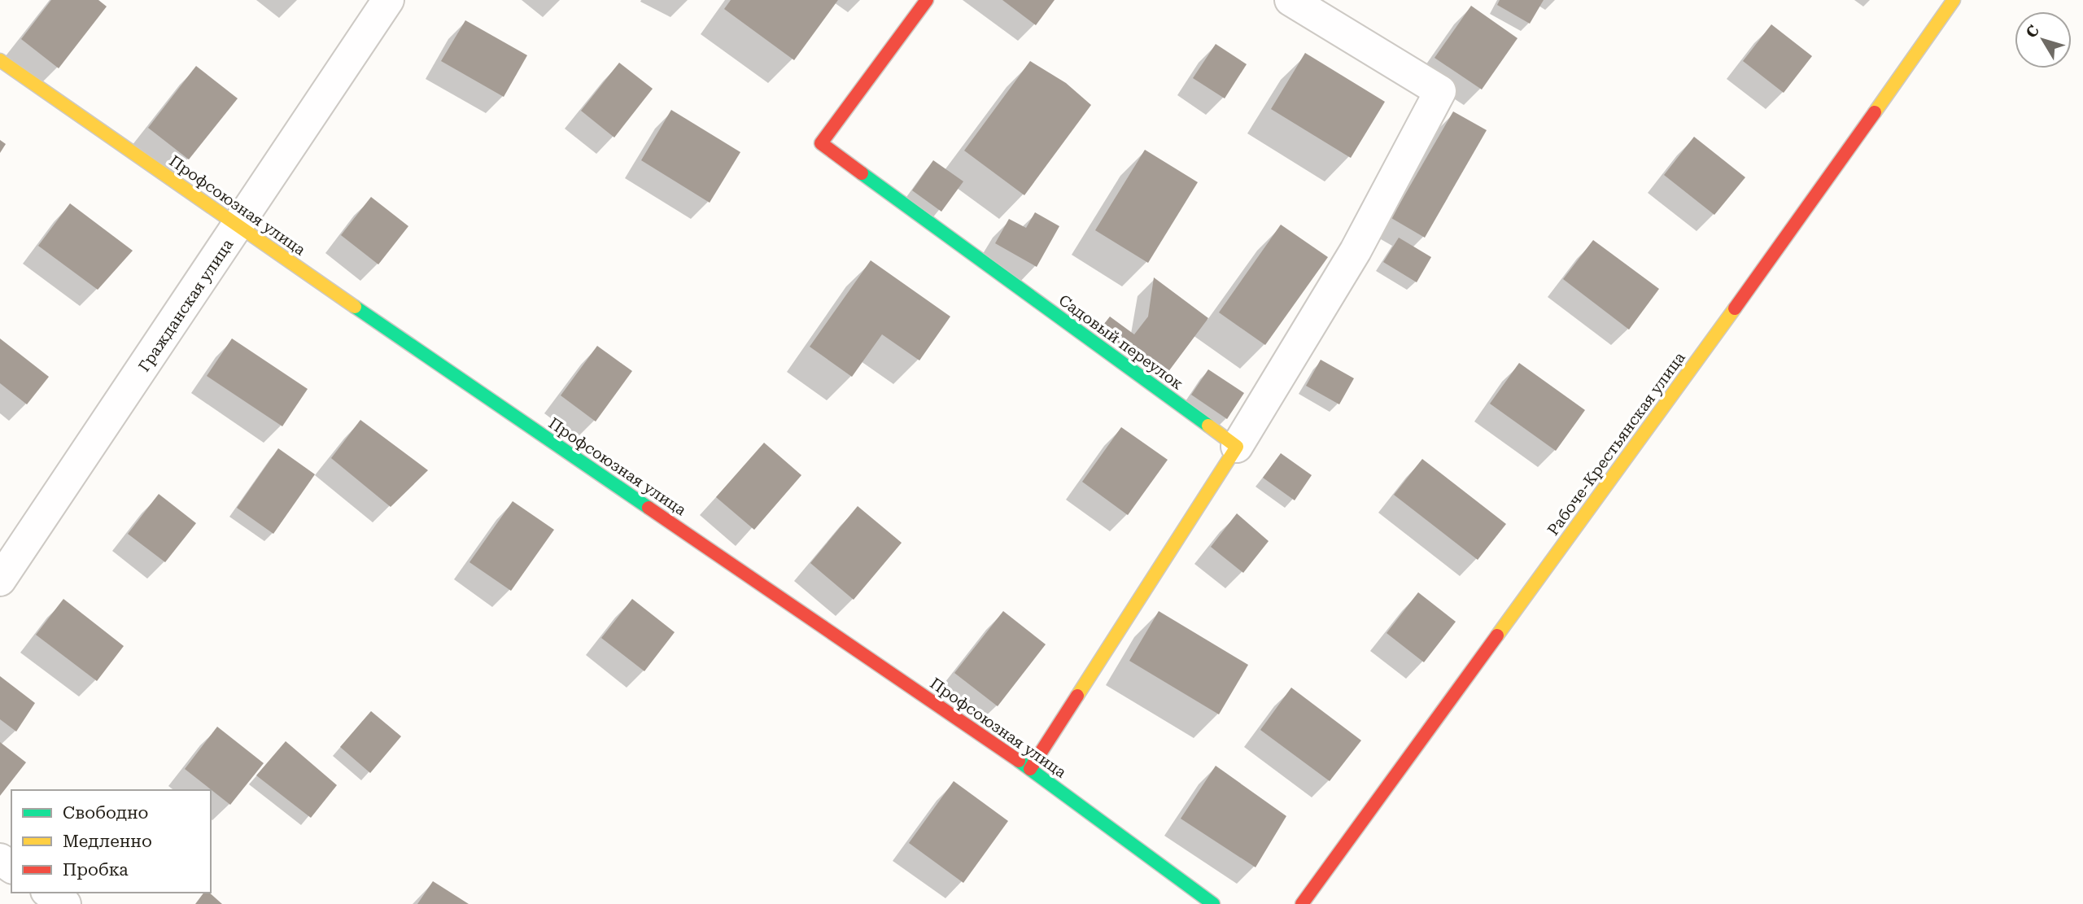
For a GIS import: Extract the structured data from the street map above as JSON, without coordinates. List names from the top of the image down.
{
  "streets": {
    "street": [
      "Профсоюзная улица",
      "Гражданская улица",
      "Садовый переулок",
      "Рабоче-Крестьянская улица"
    ]
  },
  "crossings": [
    ["Профсоюзная улица", "Гражданская улица"]
  ],
  "legend": ["Свободно", "Медленно", "Пробка"],
  "north": "top left"
}
